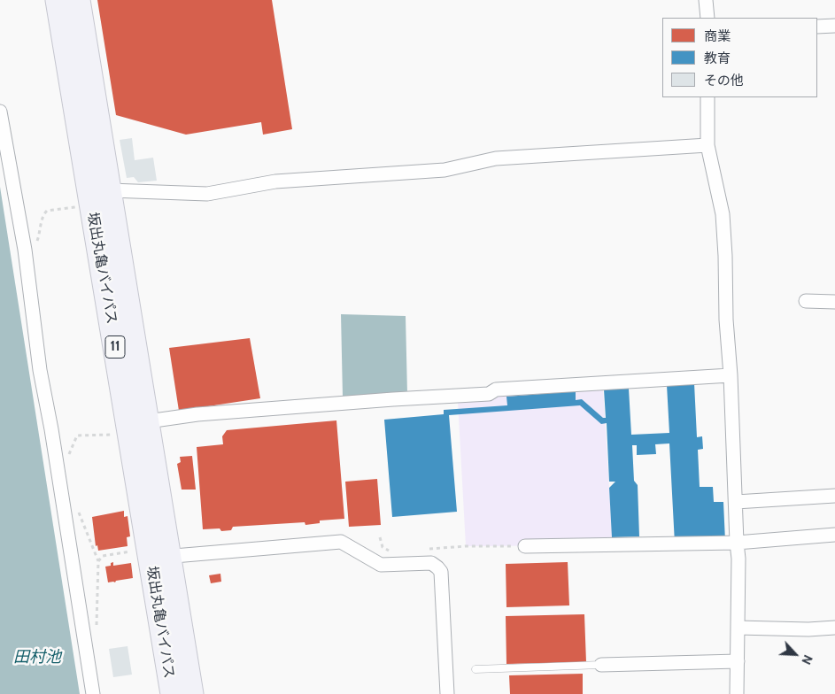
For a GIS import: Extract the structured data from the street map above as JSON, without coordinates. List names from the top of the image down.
{
  "streets": {
    "highway": ["坂出丸亀バイパス", "11"]
  },
  "water": ["田村池"],
  "legend": ["商業", "教育", "その他"],
  "north": "bottom right"
}
